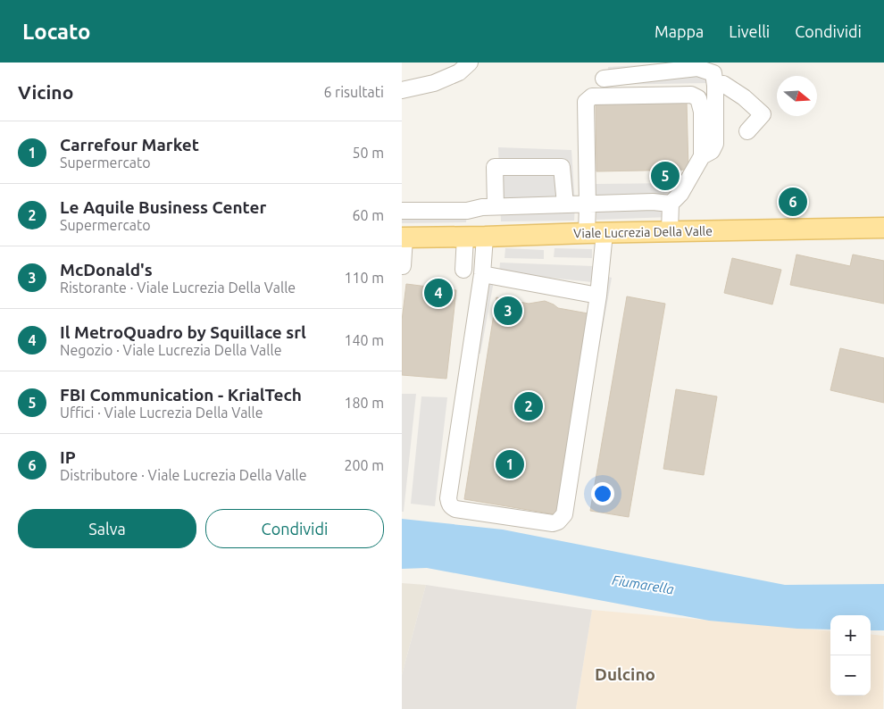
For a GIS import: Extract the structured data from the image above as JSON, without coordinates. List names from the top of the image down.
{
  "streets": {
    "main road": ["Viale Lucrezia Della Valle"]
  },
  "districts": ["Dulcino"],
  "water": ["Fiumarella"],
  "north": "right",
  "page": {
    "header": "Locato",
    "nav": ["Mappa", "Livelli", "Condividi"],
    "heading": ["Vicino", "6 risultati"],
    "list": [
      {
        "mark": "1",
        "name": "Carrefour Market",
        "note": "Supermercato",
        "value": "50 m"
      },
      {
        "mark": "2",
        "name": "Le Aquile Business Center",
        "note": "Supermercato",
        "value": "60 m"
      },
      {
        "mark": "3",
        "name": "McDonald's",
        "note": "Ristorante · Viale Lucrezia Della Valle",
        "value": "110 m"
      },
      {
        "mark": "4",
        "name": "Il MetroQuadro by Squillace srl",
        "note": "Negozio · Viale Lucrezia Della Valle",
        "value": "140 m"
      },
      {
        "mark": "5",
        "name": "FBI Communication - KrialTech",
        "note": "Uffici · Viale Lucrezia Della Valle",
        "value": "180 m"
      },
      {
        "mark": "6",
        "name": "IP",
        "note": "Distributore · Viale Lucrezia Della Valle",
        "value": "200 m"
      }
    ],
    "pins": [
      "5",
      "6",
      "4",
      "3",
      "2",
      "1"
    ],
    "buttons": ["Salva", "Condividi"],
    "map_buttons": ["+", "−"]
  }
}
